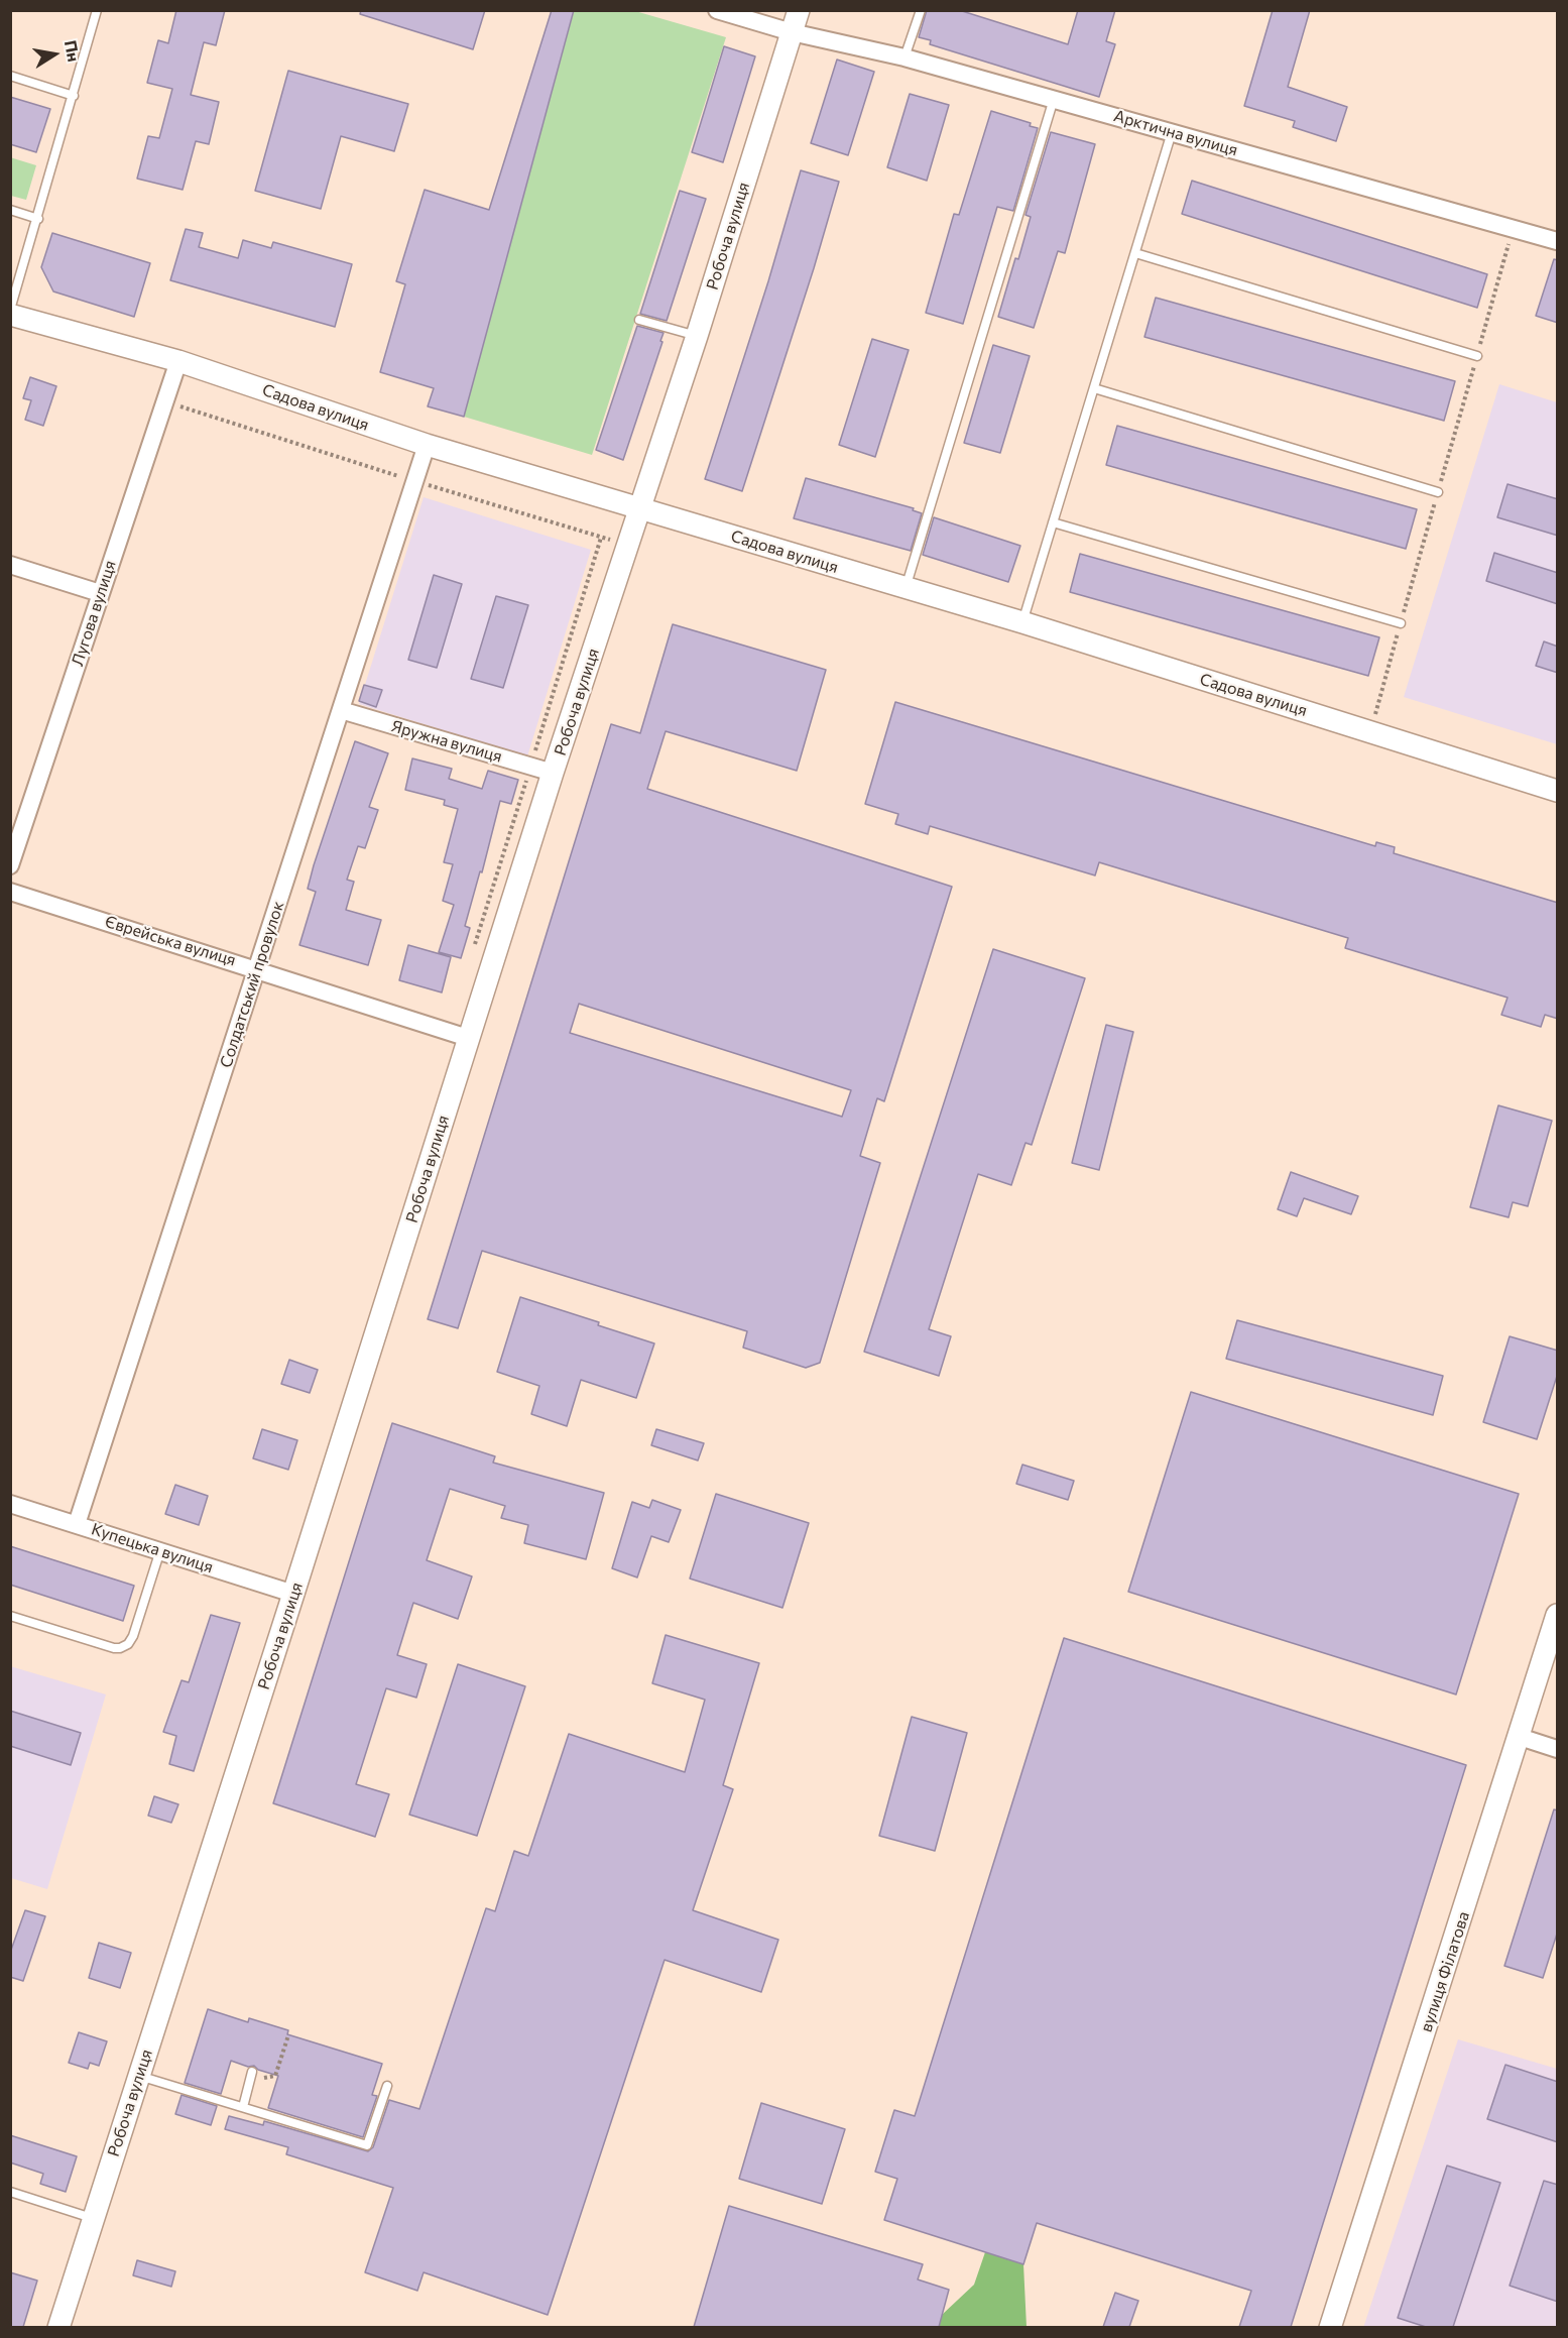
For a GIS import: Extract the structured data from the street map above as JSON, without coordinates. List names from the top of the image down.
{
  "streets": {
    "street": [
      "Арктична вулиця",
      "Робоча вулиця",
      "Садова вулиця",
      "Лугова вулиця",
      "Яружна вулиця",
      "Єврейська вулиця",
      "Солдатський провулок",
      "Купецька вулиця",
      "вулиця Філатова"
    ]
  },
  "crossings": [
    ["Арктична вулиця", "Робоча вулиця"],
    ["Робоча вулиця", "Садова вулиця"],
    ["Робоча вулиця", "Яружна вулиця"],
    ["Робоча вулиця", "Єврейська вулиця"],
    ["Робоча вулиця", "Купецька вулиця"],
    ["Садова вулиця", "Лугова вулиця"],
    ["Садова вулиця", "Солдатський провулок"],
    ["Яружна вулиця", "Солдатський провулок"],
    ["Єврейська вулиця", "Солдатський провулок"],
    ["Солдатський провулок", "Купецька вулиця"]
  ],
  "north": "right"
}
